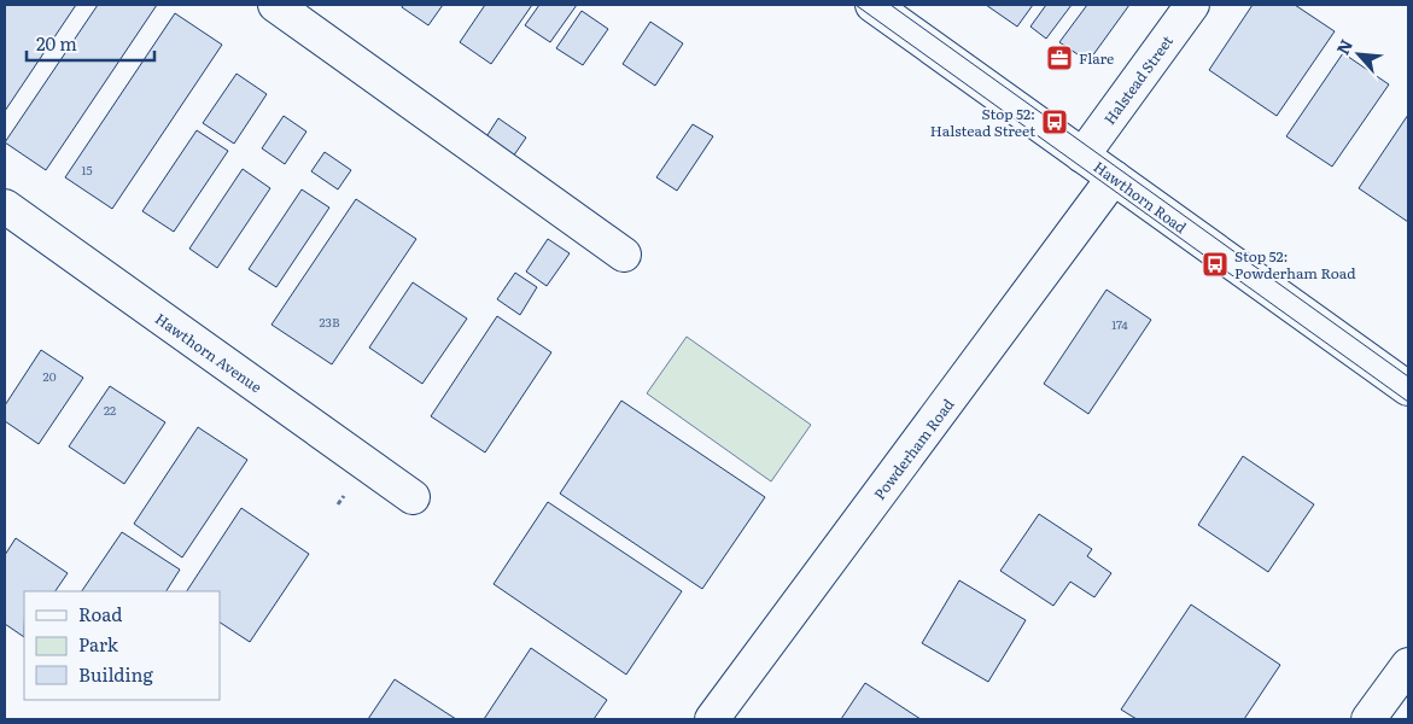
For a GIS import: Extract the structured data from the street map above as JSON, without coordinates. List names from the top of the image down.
{
  "streets": {
    "street": [
      "Halstead Street",
      "Hawthorn Road",
      "Hawthorn Avenue",
      "Powderham Road"
    ]
  },
  "crossings": [
    ["Halstead Street", "Hawthorn Road"],
    ["Hawthorn Road", "Powderham Road"]
  ],
  "places": {
    "office": ["Flare"],
    "bus stop": ["Stop 52: Halstead Street", "Stop 52: Powderham Road"]
  },
  "house_numbers": [
    "15",
    "23B",
    "174",
    "20",
    "22"
  ],
  "legend": ["Road", "Park", "Building"],
  "scale_bar": "20 m",
  "north": "top left"
}
